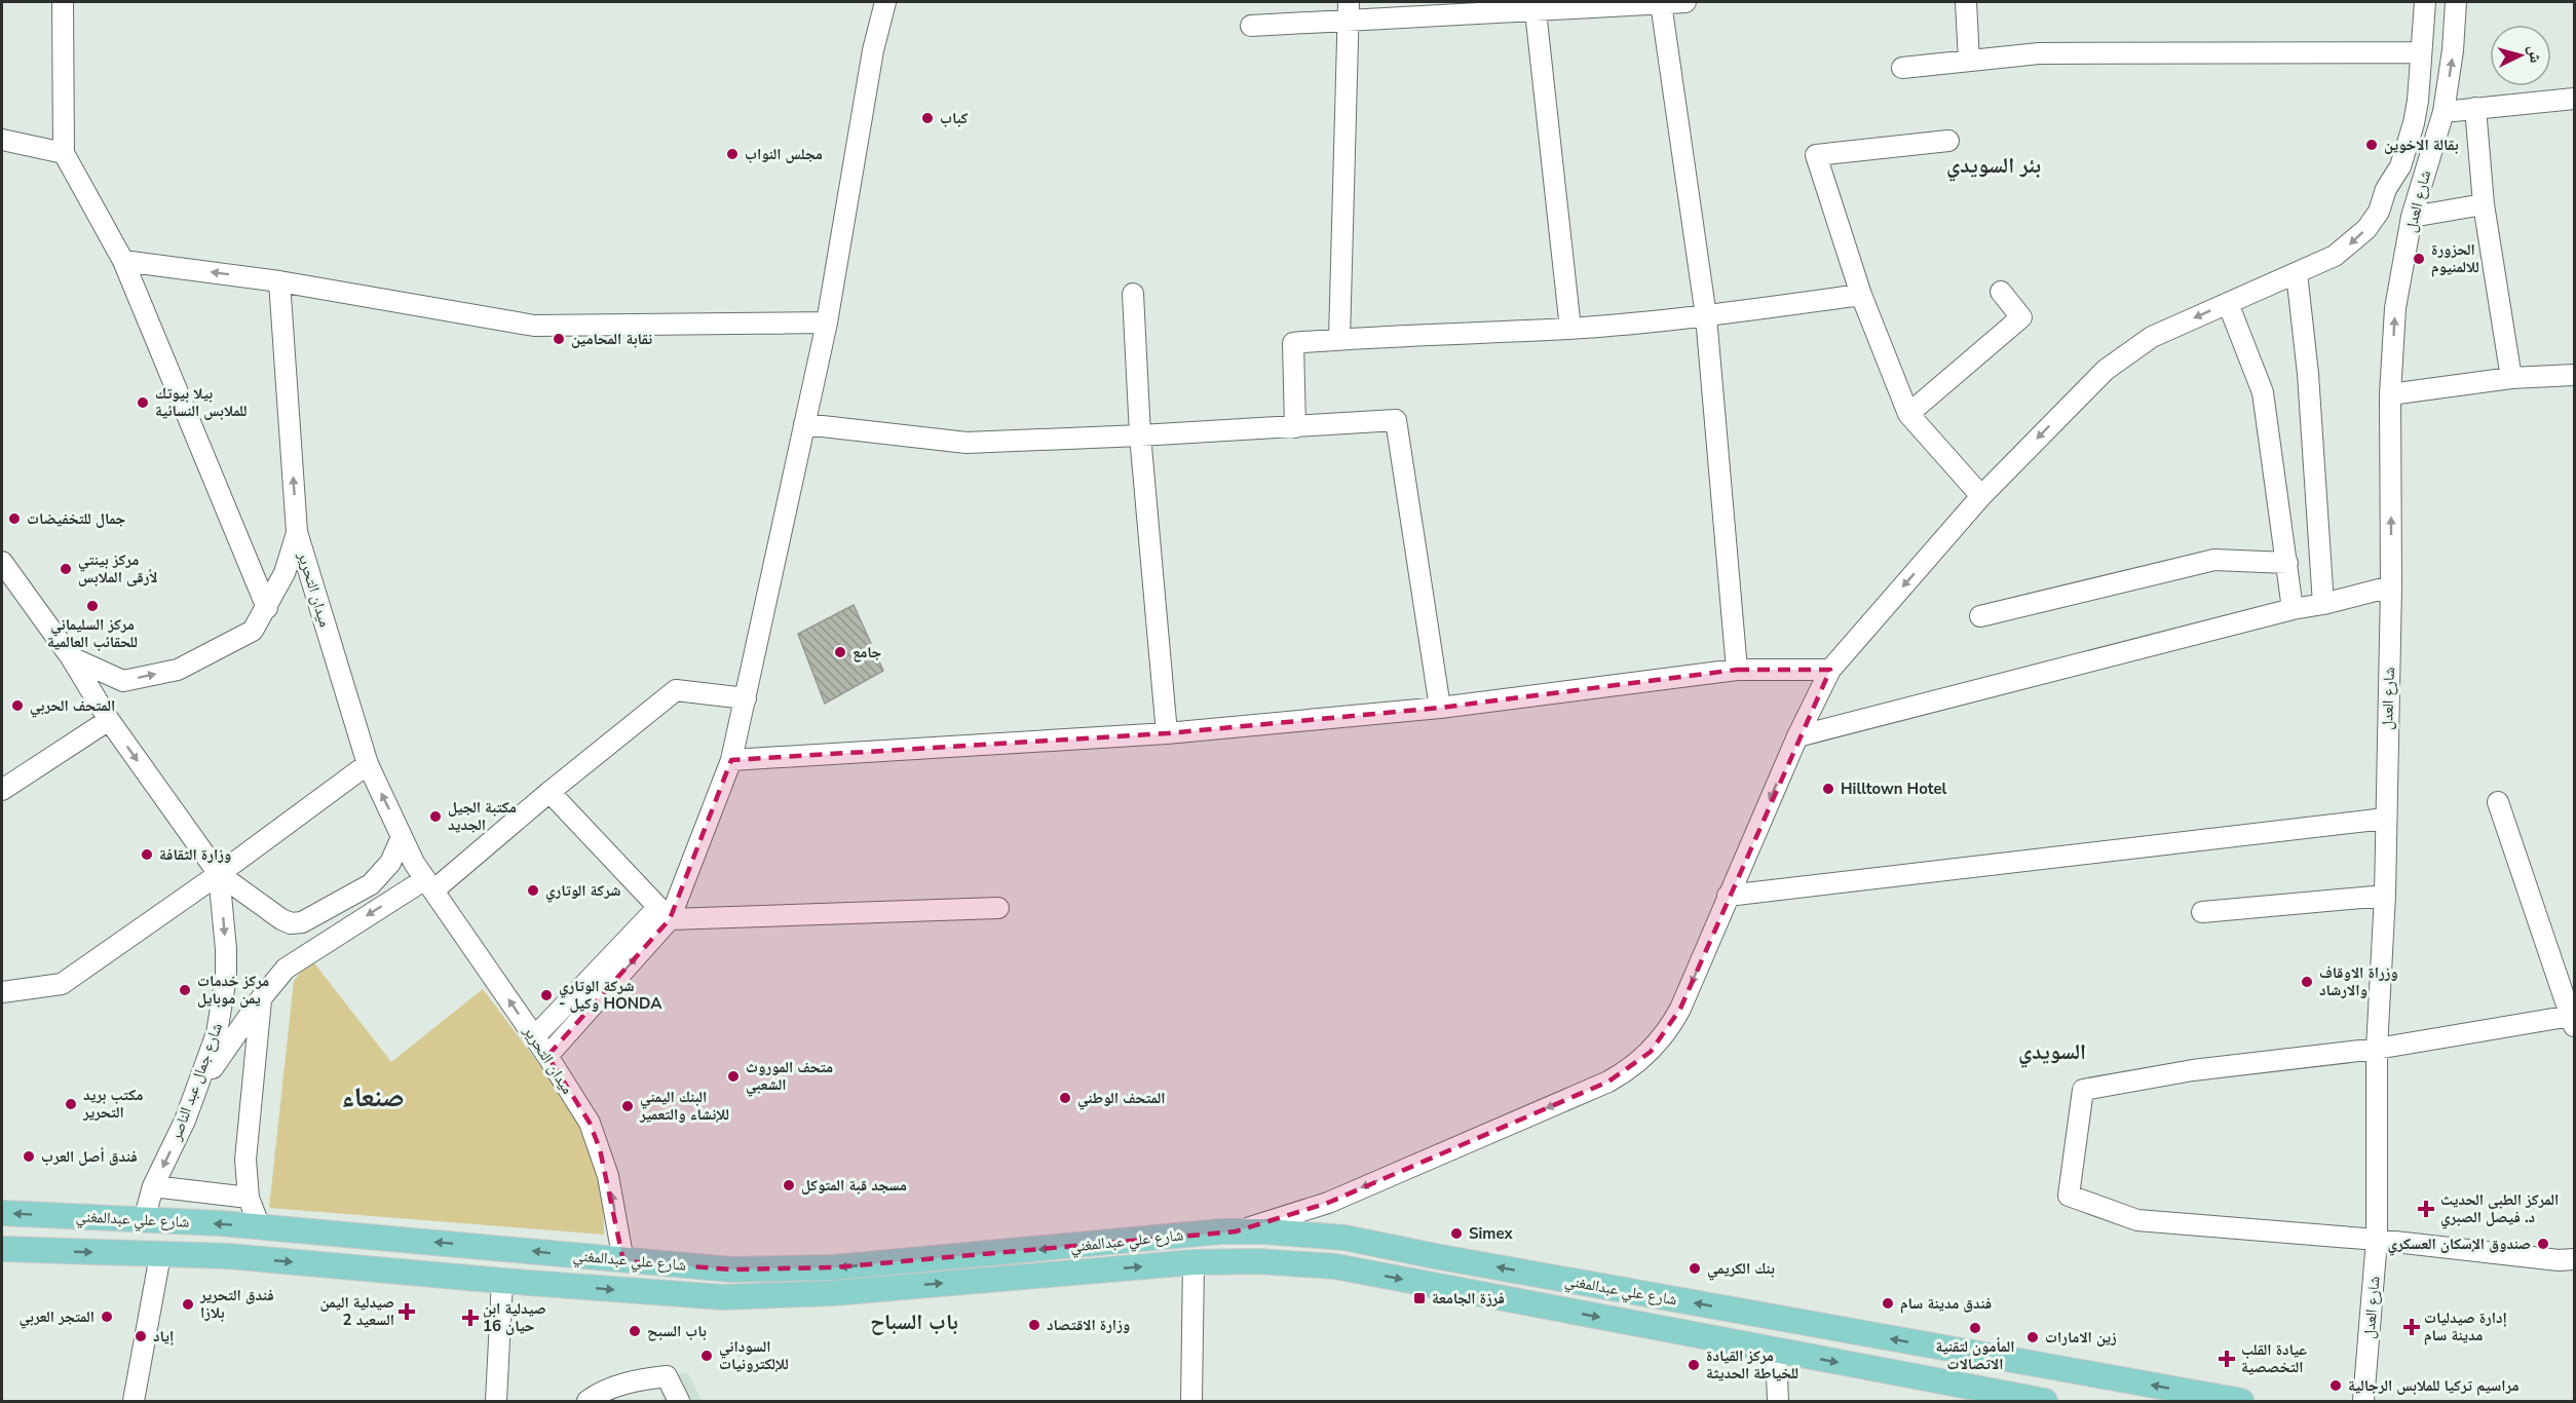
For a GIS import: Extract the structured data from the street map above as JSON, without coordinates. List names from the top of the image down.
{
  "streets": {
    "main road": ["شارع علي عبدالمغني"],
    "street": ["شارع العدل", "ميدان التحرير", "شارع جمال عبد الناصر"]
  },
  "crossings": [
    ["شارع العدل", "شارع علي عبدالمغني"],
    ["ميدان التحرير", "شارع علي عبدالمغني"],
    ["شارع جمال عبد الناصر", "شارع علي عبدالمغني"]
  ],
  "districts": [
    "بئر السويدي",
    "السويدي",
    "صنعاء",
    "باب السباح"
  ],
  "places": {
    "other": [
      "كباب",
      "بقالة الاخوين",
      "مجلس النواب",
      "الحزورة للالمنيوم",
      "نقابة المحامين",
      "بيلا بيوتك للملابس النسائية",
      "جمال للتخفيضات",
      "مركز بينتي لأرقى الملابس",
      "مركز السليماني للحقائب العالمية",
      "جامع",
      "المتحف الحربي",
      "Hilltown Hotel",
      "مكتبة الجيل الجديد",
      "وزارة الثقافة",
      "شركة الوتاري",
      "وزراة الاوقاف والارشاد",
      "مركز خدمات يمن موبايل",
      "شركة الوتاري - وكيل HONDA",
      "متحف الموروث الشعبي",
      "المتحف الوطني",
      "مكتب بريد التحرير",
      "البنك اليمني للإنشاء والتعمير",
      "فندق أصل العرب",
      "مسجد قبة المتوكل",
      "Simex",
      "صندوق الإسكان العسكري",
      "بنك الكريمي",
      "فندق مدينة سام",
      "فندق التحرير بلازا",
      "المتجر العربي",
      "وزارة الاقتصاد",
      "المأمون لتقنية الاتصالات",
      "باب السبح",
      "إياد",
      "زين الامارات",
      "السوداني للإلكترونيات",
      "مركز القيادة للخياطة الحديثة",
      "مراسيم تركيا للملابس الرجالية"
    ],
    "health": [
      "المركز الطبي الحديث د. فيصل الصبري",
      "صيدلية اليمن السعيد 2",
      "صيدلية ابن حيان 16",
      "إدارة صيدليات مدينة سام",
      "عيادة القلب التخصصية"
    ],
    "transit": ["فرزة الجامعة"]
  },
  "north": "right"
}
